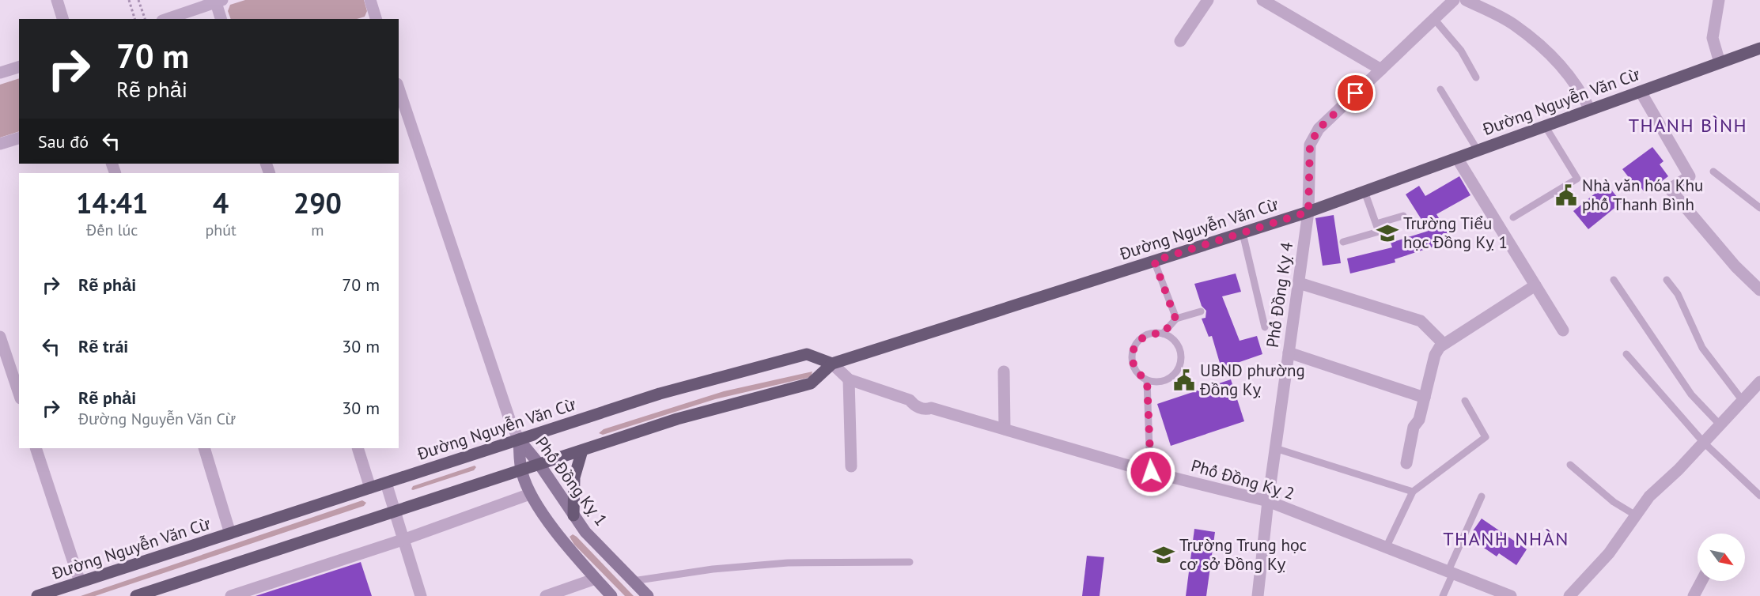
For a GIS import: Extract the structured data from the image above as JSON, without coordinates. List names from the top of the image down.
{
  "streets": {
    "main road": ["Đường Nguyễn Văn Cừ", "Phố Đồng Kỵ 1"],
    "street": ["Phố Đồng Kỵ 4", "Phố Đồng Kỵ 2"]
  },
  "crossings": [
    ["Đường Nguyễn Văn Cừ", "Phố Đồng Kỵ 4"],
    ["Đường Nguyễn Văn Cừ", "Phố Đồng Kỵ 2"],
    ["Đường Nguyễn Văn Cừ", "Phố Đồng Kỵ 1"],
    ["Phố Đồng Kỵ 4", "Phố Đồng Kỵ 2"]
  ],
  "districts": ["THANH BÌNH", "THANH NHÀN"],
  "places": {
    "public building": ["Nhà văn hóa Khu phố Thanh Bình", "UBND phường Đồng Kỵ"],
    "school or university": ["Trường Tiểu học Đồng Kỵ 1", "Trường Trung học cơ sở Đồng Kỵ"]
  },
  "north": "bottom right",
  "page": {
    "turn": ["70 m", "Rẽ phải"],
    "then": "Sau đó",
    "eta": [
      "14:41",
      "Đến lúc",
      "4",
      "phút",
      "290",
      "m"
    ],
    "list": [
      {
        "name": "Rẽ phải",
        "value": "70 m"
      },
      {
        "name": "Rẽ trái",
        "value": "30 m"
      },
      {
        "name": "Rẽ phải",
        "note": "Đường Nguyễn Văn Cừ",
        "value": "30 m"
      }
    ]
  }
}
